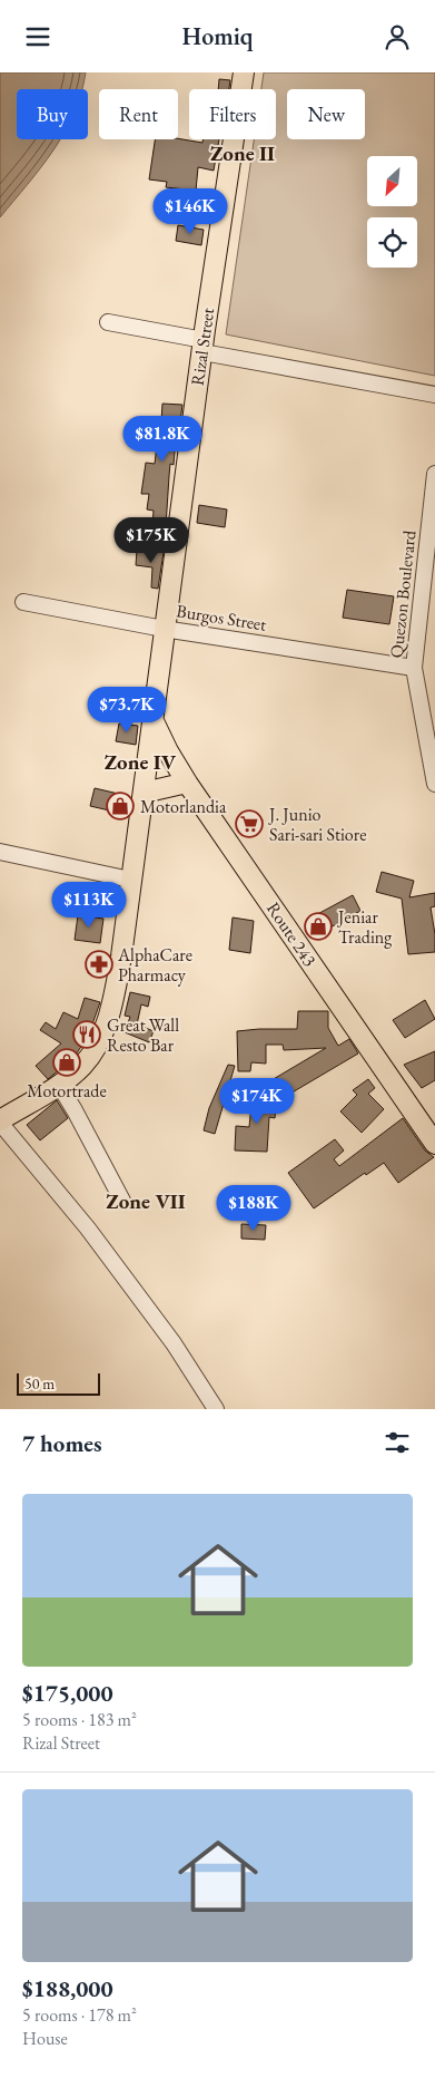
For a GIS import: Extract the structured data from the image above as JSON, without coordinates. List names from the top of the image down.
{
  "streets": {
    "main road": ["Rizal Street", "Route 243"],
    "street": ["Quezon Boulevard", "Burgos Street"]
  },
  "crossings": [
    ["Rizal Street", "Burgos Street"],
    ["Rizal Street", "Route 243"],
    ["Quezon Boulevard", "Burgos Street"]
  ],
  "districts": ["Zone II", "Zone IV", "Zone VII"],
  "places": {
    "shop": ["Motorlandia", "Jeniar Trading", "Motortrade"],
    "supermarket": ["J. Junio Sari-sari Stiore"],
    "pharmacy": ["AlphaCare Pharmacy"],
    "restaurant": ["Great Wall Resto Bar"]
  },
  "scale_bar": "50 m",
  "north": "bottom left",
  "page": {
    "header": "Homiq",
    "chip": [
      "Buy",
      "Rent",
      "Filters",
      "New"
    ],
    "price": [
      "$146K",
      "$81.8K",
      "$175K",
      "$73.7K",
      "$113K",
      "$174K",
      "$188K"
    ],
    "scale": "50 m",
    "heading": "7 homes",
    "list": [
      {
        "name": "$175,000",
        "note": "5 rooms · 183 m² · Rizal Street"
      },
      {
        "name": "$188,000",
        "note": "5 rooms · 178 m² · House"
      }
    ]
  }
}
